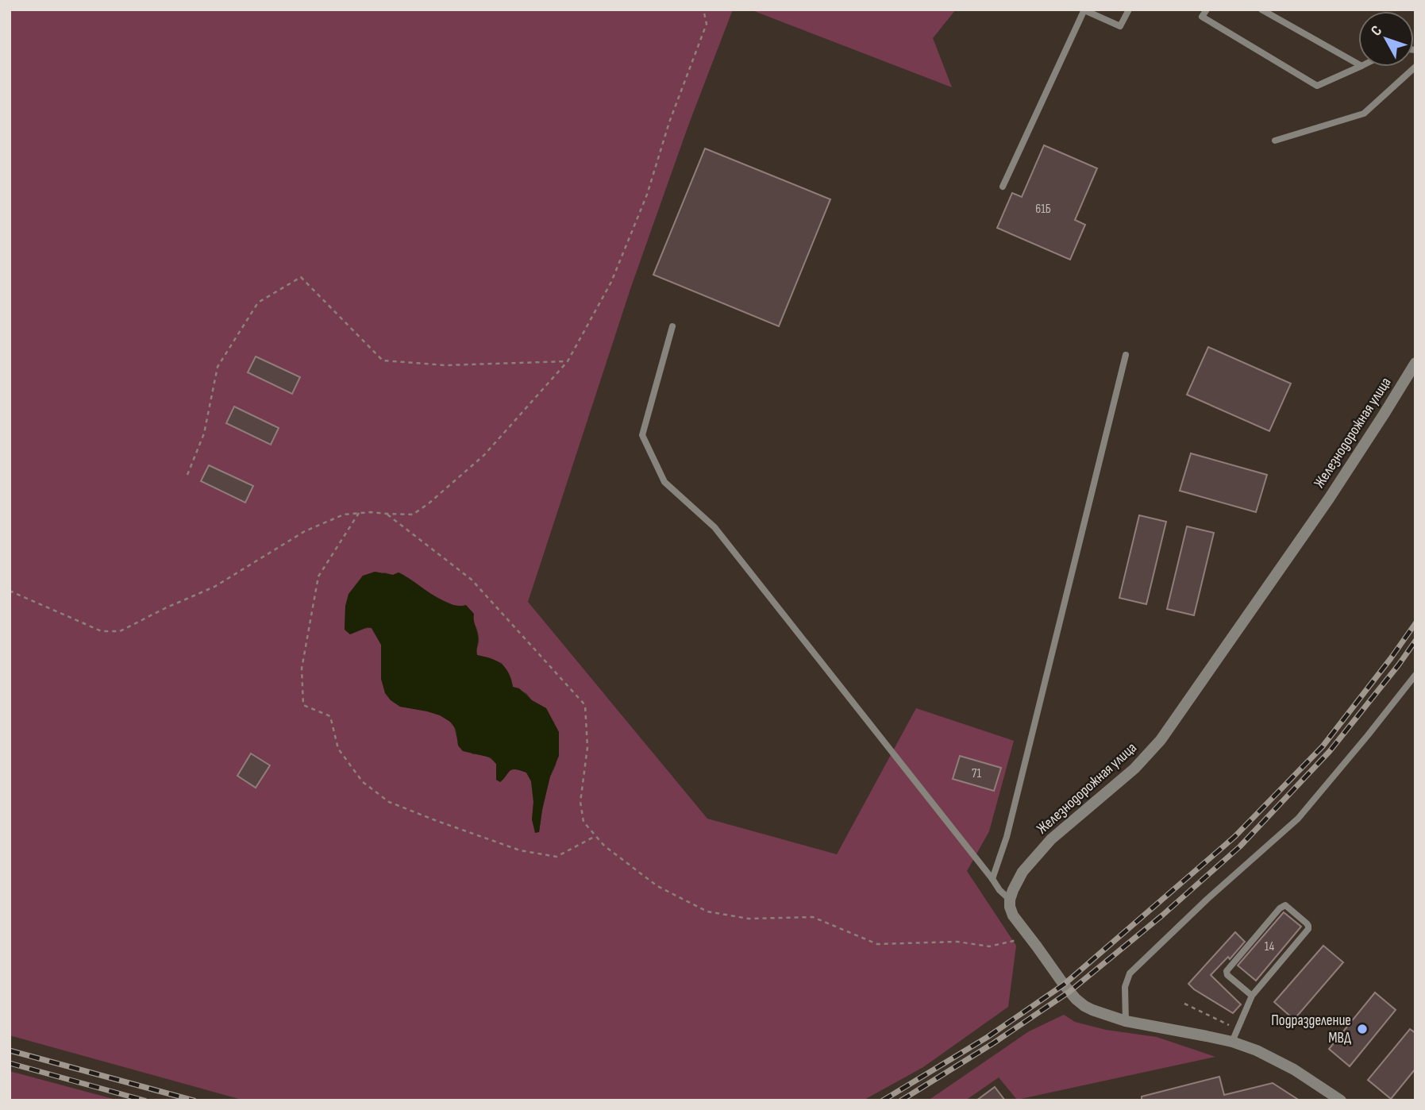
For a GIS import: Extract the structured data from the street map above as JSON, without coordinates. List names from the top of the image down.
{
  "streets": {
    "street": ["Железнодорожная улица"]
  },
  "places": ["Подразделение МВД"],
  "house_numbers": ["61Б", "71", "14"],
  "north": "top left"
}
